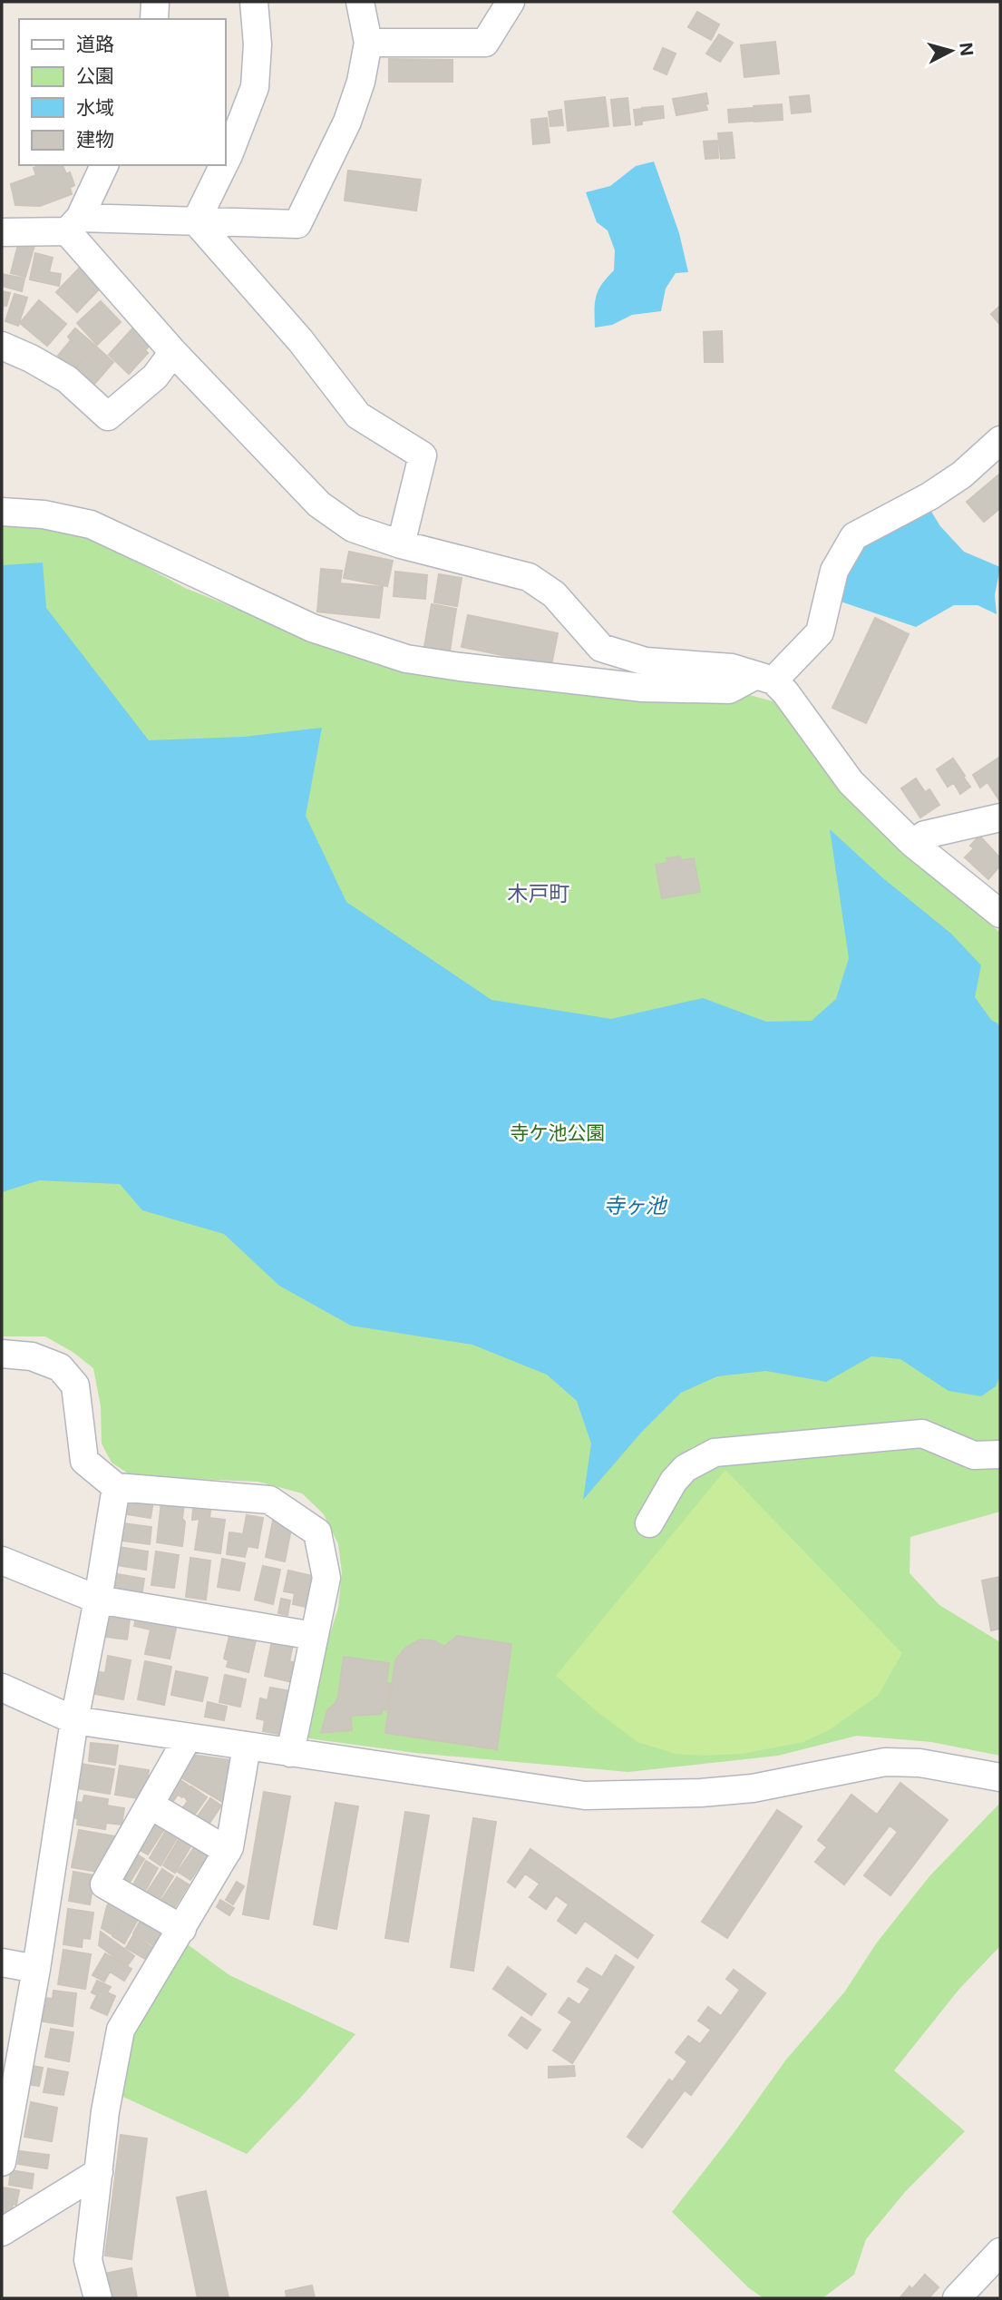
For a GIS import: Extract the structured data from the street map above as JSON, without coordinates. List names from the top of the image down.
{
  "districts": ["木戸町"],
  "water": ["寺ヶ池"],
  "parks": ["寺ケ池公園"],
  "legend": [
    "道路",
    "公園",
    "水域",
    "建物"
  ],
  "north": "right"
}
